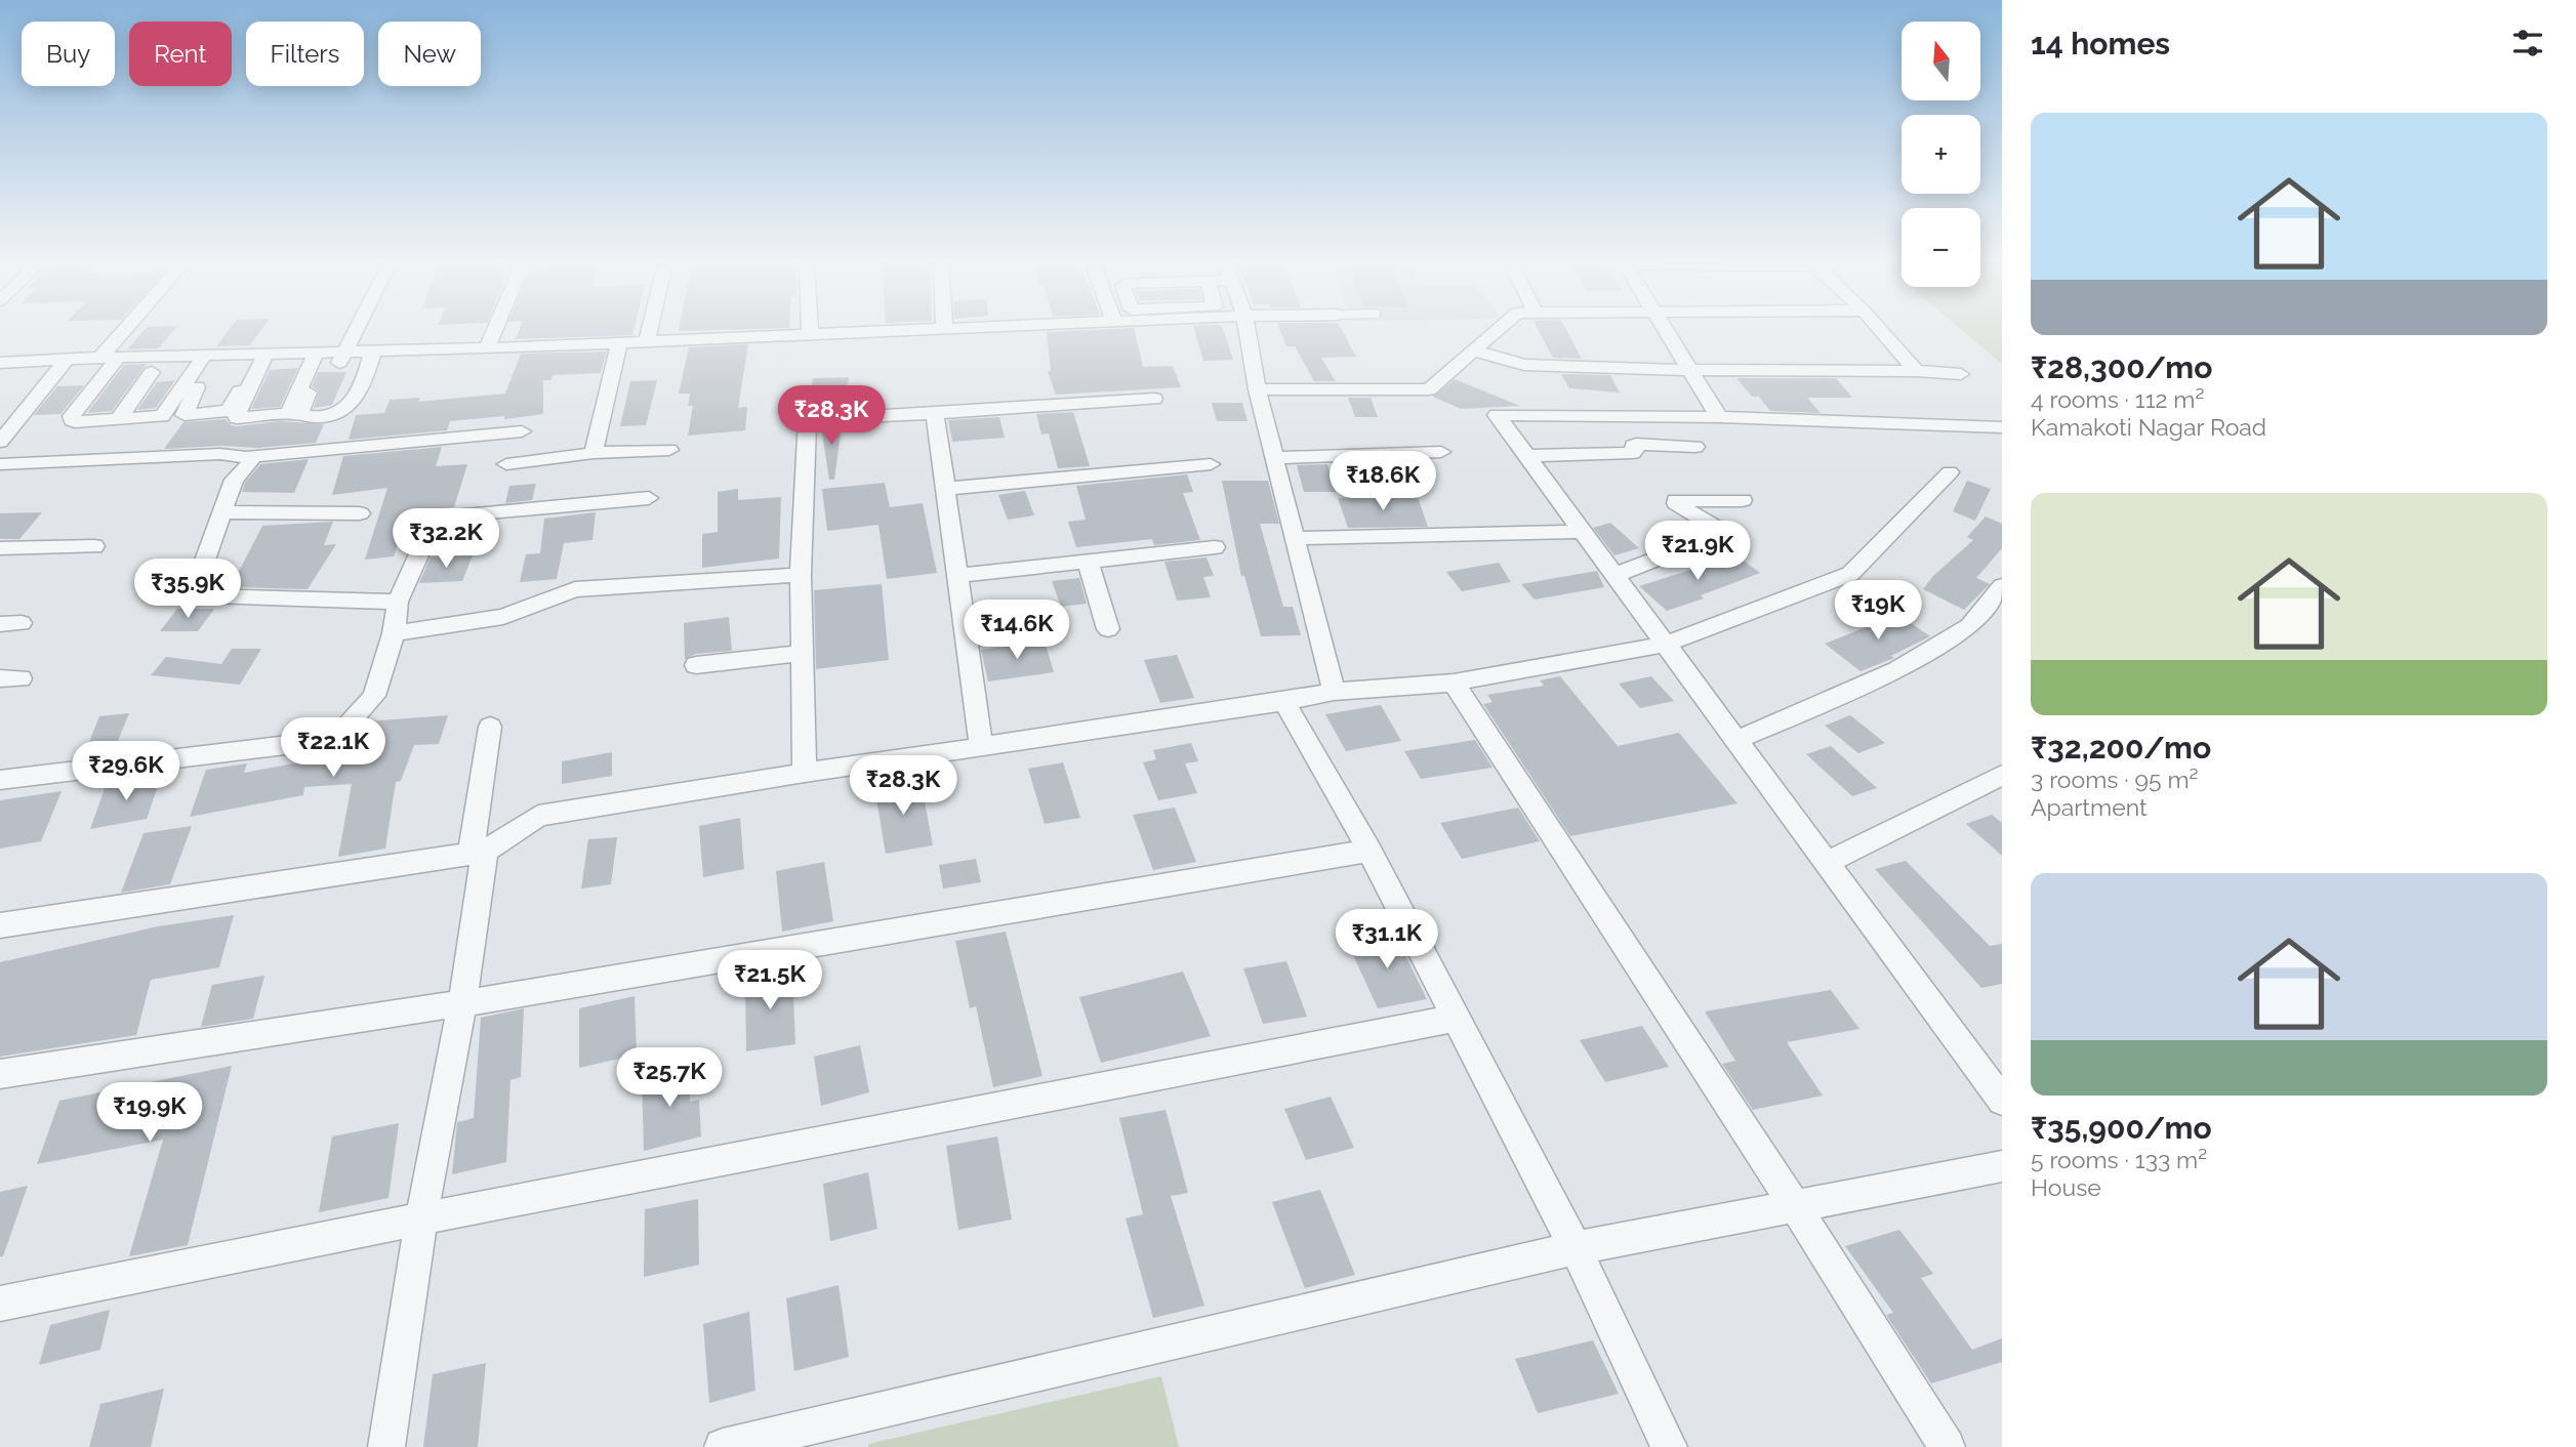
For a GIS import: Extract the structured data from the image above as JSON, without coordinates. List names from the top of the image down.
{
  "north": "top",
  "page": {
    "heading": "14 homes",
    "map_buttons": ["+", "−"],
    "chip": [
      "Buy",
      "Rent",
      "Filters",
      "New"
    ],
    "list": [
      {
        "name": "₹28,300/mo",
        "note": "4 rooms · 112 m² · Kamakoti Nagar Road"
      },
      {
        "name": "₹32,200/mo",
        "note": "3 rooms · 95 m² · Apartment"
      },
      {
        "name": "₹35,900/mo",
        "note": "5 rooms · 133 m² · House"
      }
    ],
    "price": [
      "₹28.3K",
      "₹18.6K",
      "₹32.2K",
      "₹21.9K",
      "₹35.9K",
      "₹19K",
      "₹14.6K",
      "₹22.1K",
      "₹29.6K",
      "₹28.3K",
      "₹31.1K",
      "₹21.5K",
      "₹25.7K",
      "₹19.9K"
    ]
  }
}
